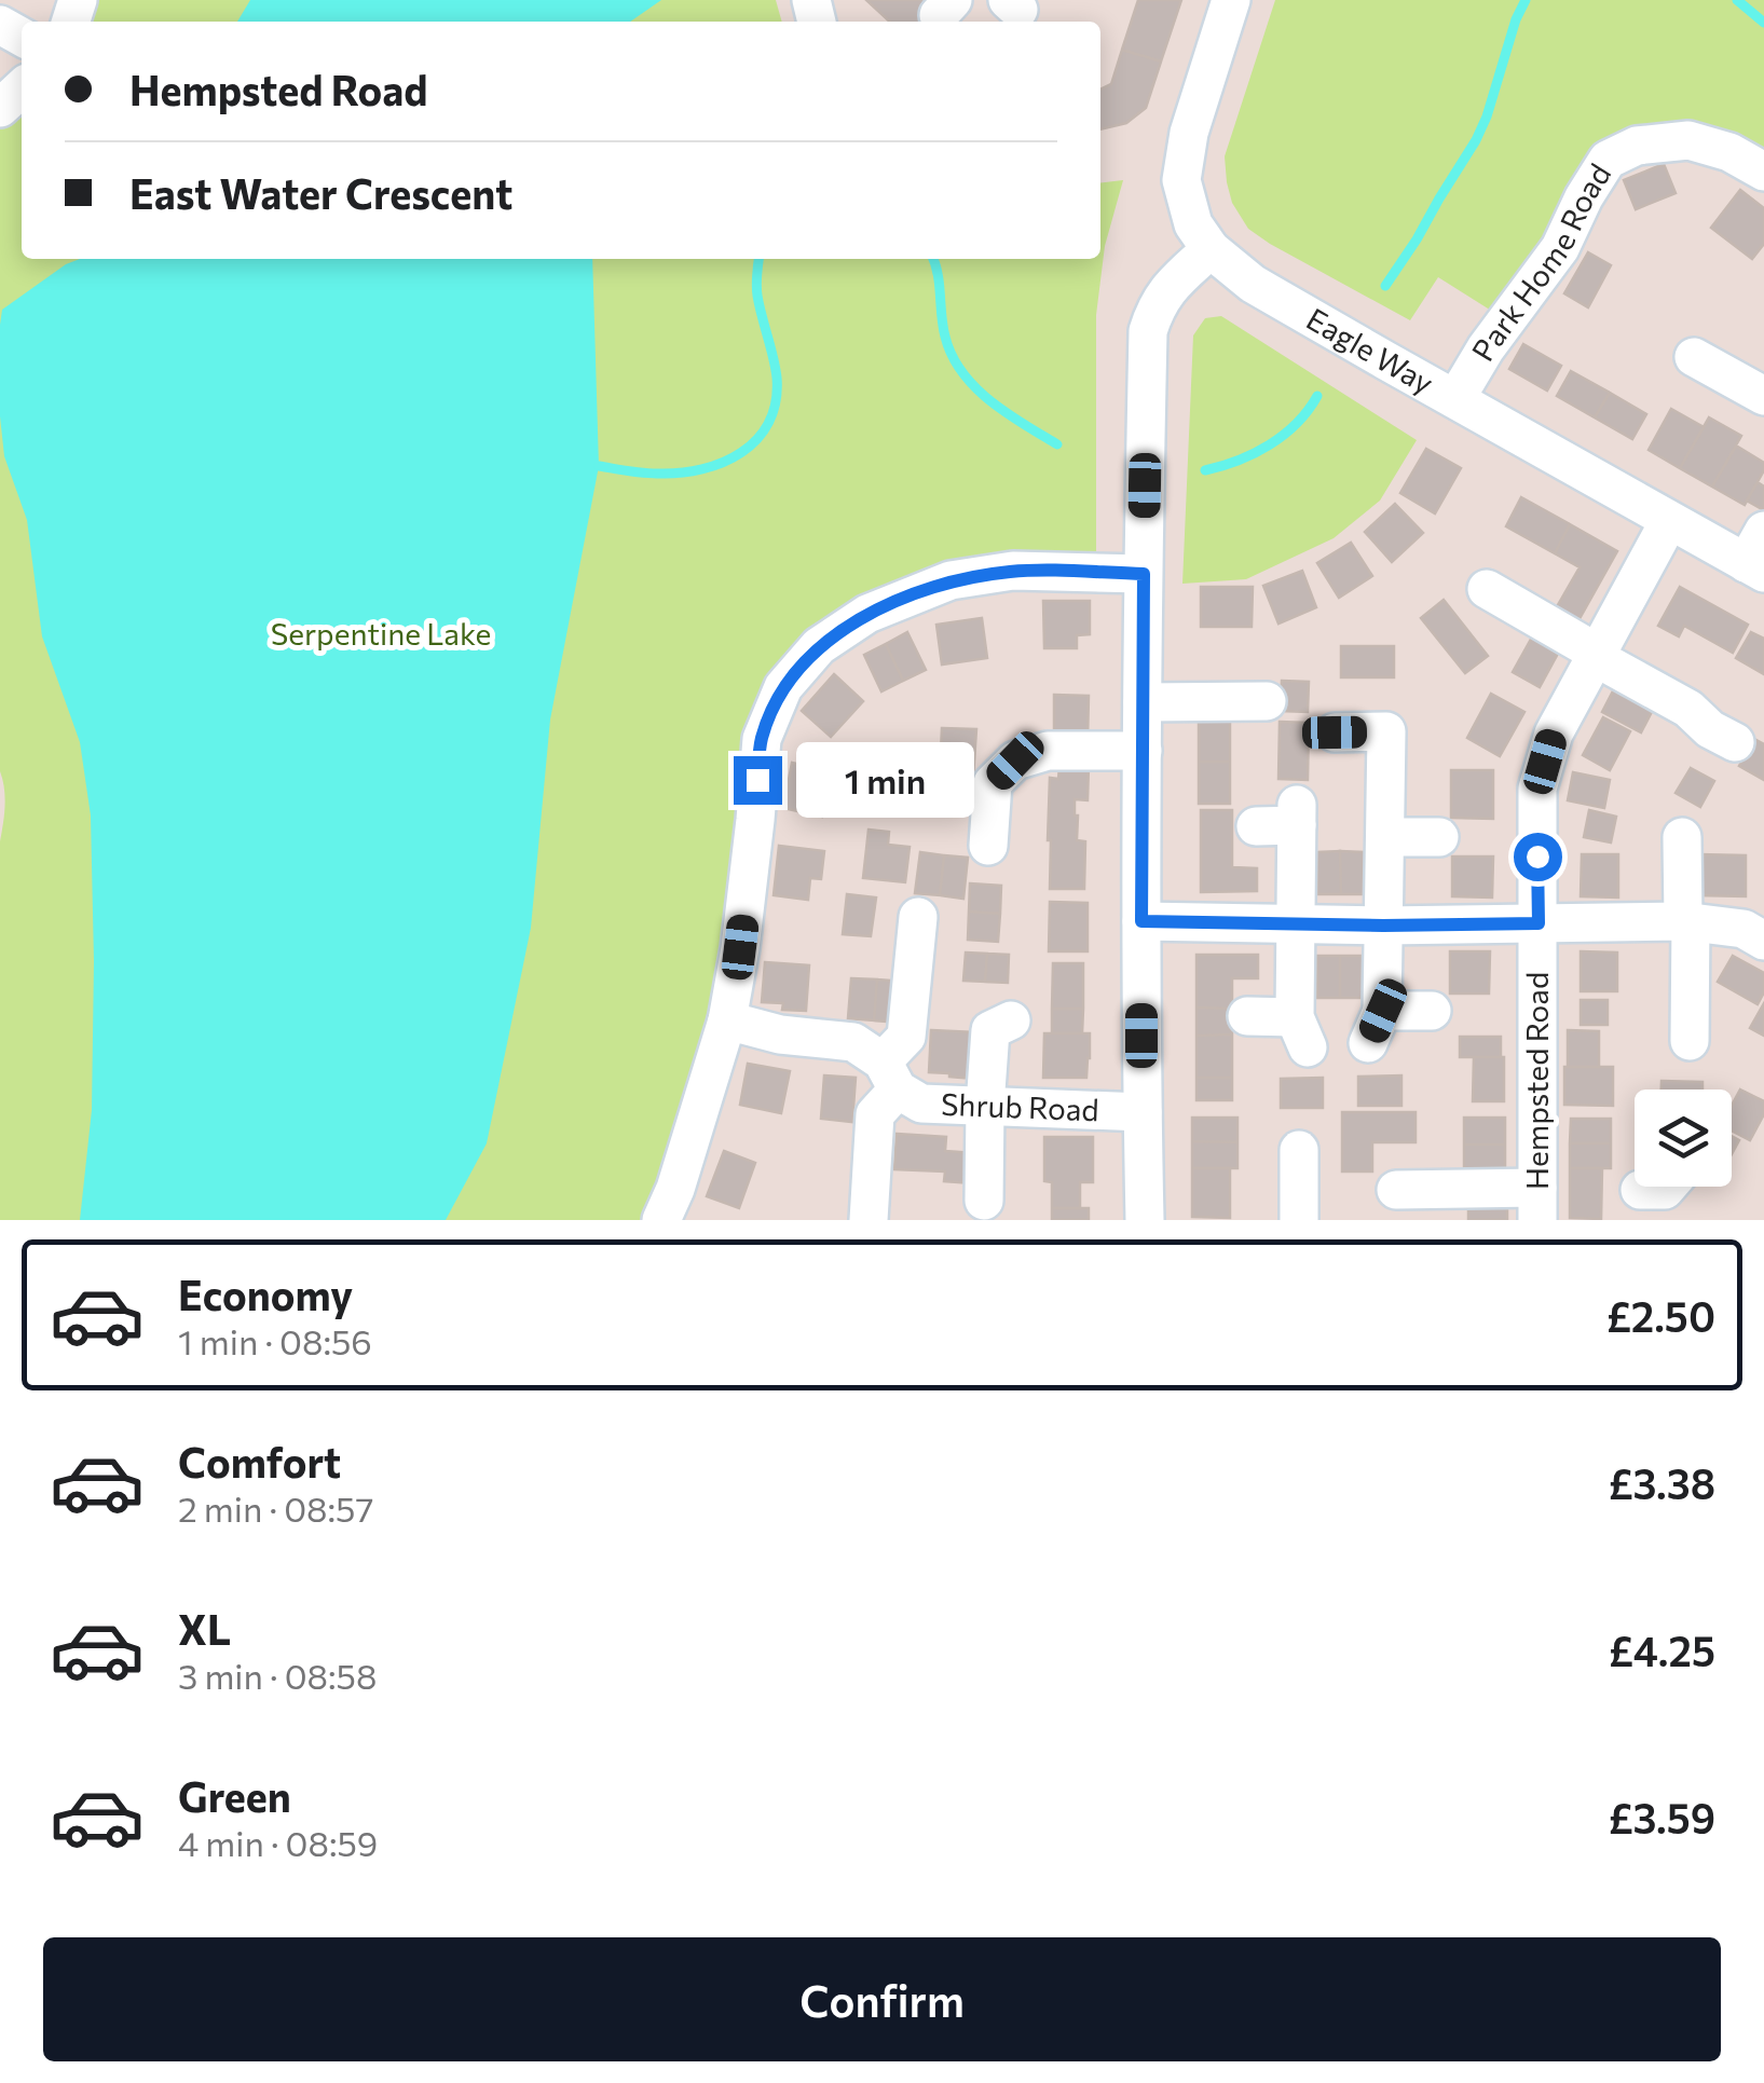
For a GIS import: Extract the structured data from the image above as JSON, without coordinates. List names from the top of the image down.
{
  "streets": {
    "street": [
      "Park Home Road",
      "Eagle Way",
      "Hempsted Road",
      "Shrub Road"
    ]
  },
  "crossings": [
    ["Park Home Road", "Eagle Way"],
    ["Eagle Way", "Hempsted Road"]
  ],
  "parks": ["Serpentine Lake"],
  "page": {
    "banner": ["Hempsted Road", "East Water Crescent"],
    "bubble": "1 min",
    "list": [
      {
        "name": "Economy",
        "note": "1 min · 08:56",
        "value": "£2.50"
      },
      {
        "name": "Comfort",
        "note": "2 min · 08:57",
        "value": "£3.38"
      },
      {
        "name": "XL",
        "note": "3 min · 08:58",
        "value": "£4.25"
      },
      {
        "name": "Green",
        "note": "4 min · 08:59",
        "value": "£3.59"
      }
    ],
    "buttons": "Confirm"
  }
}
